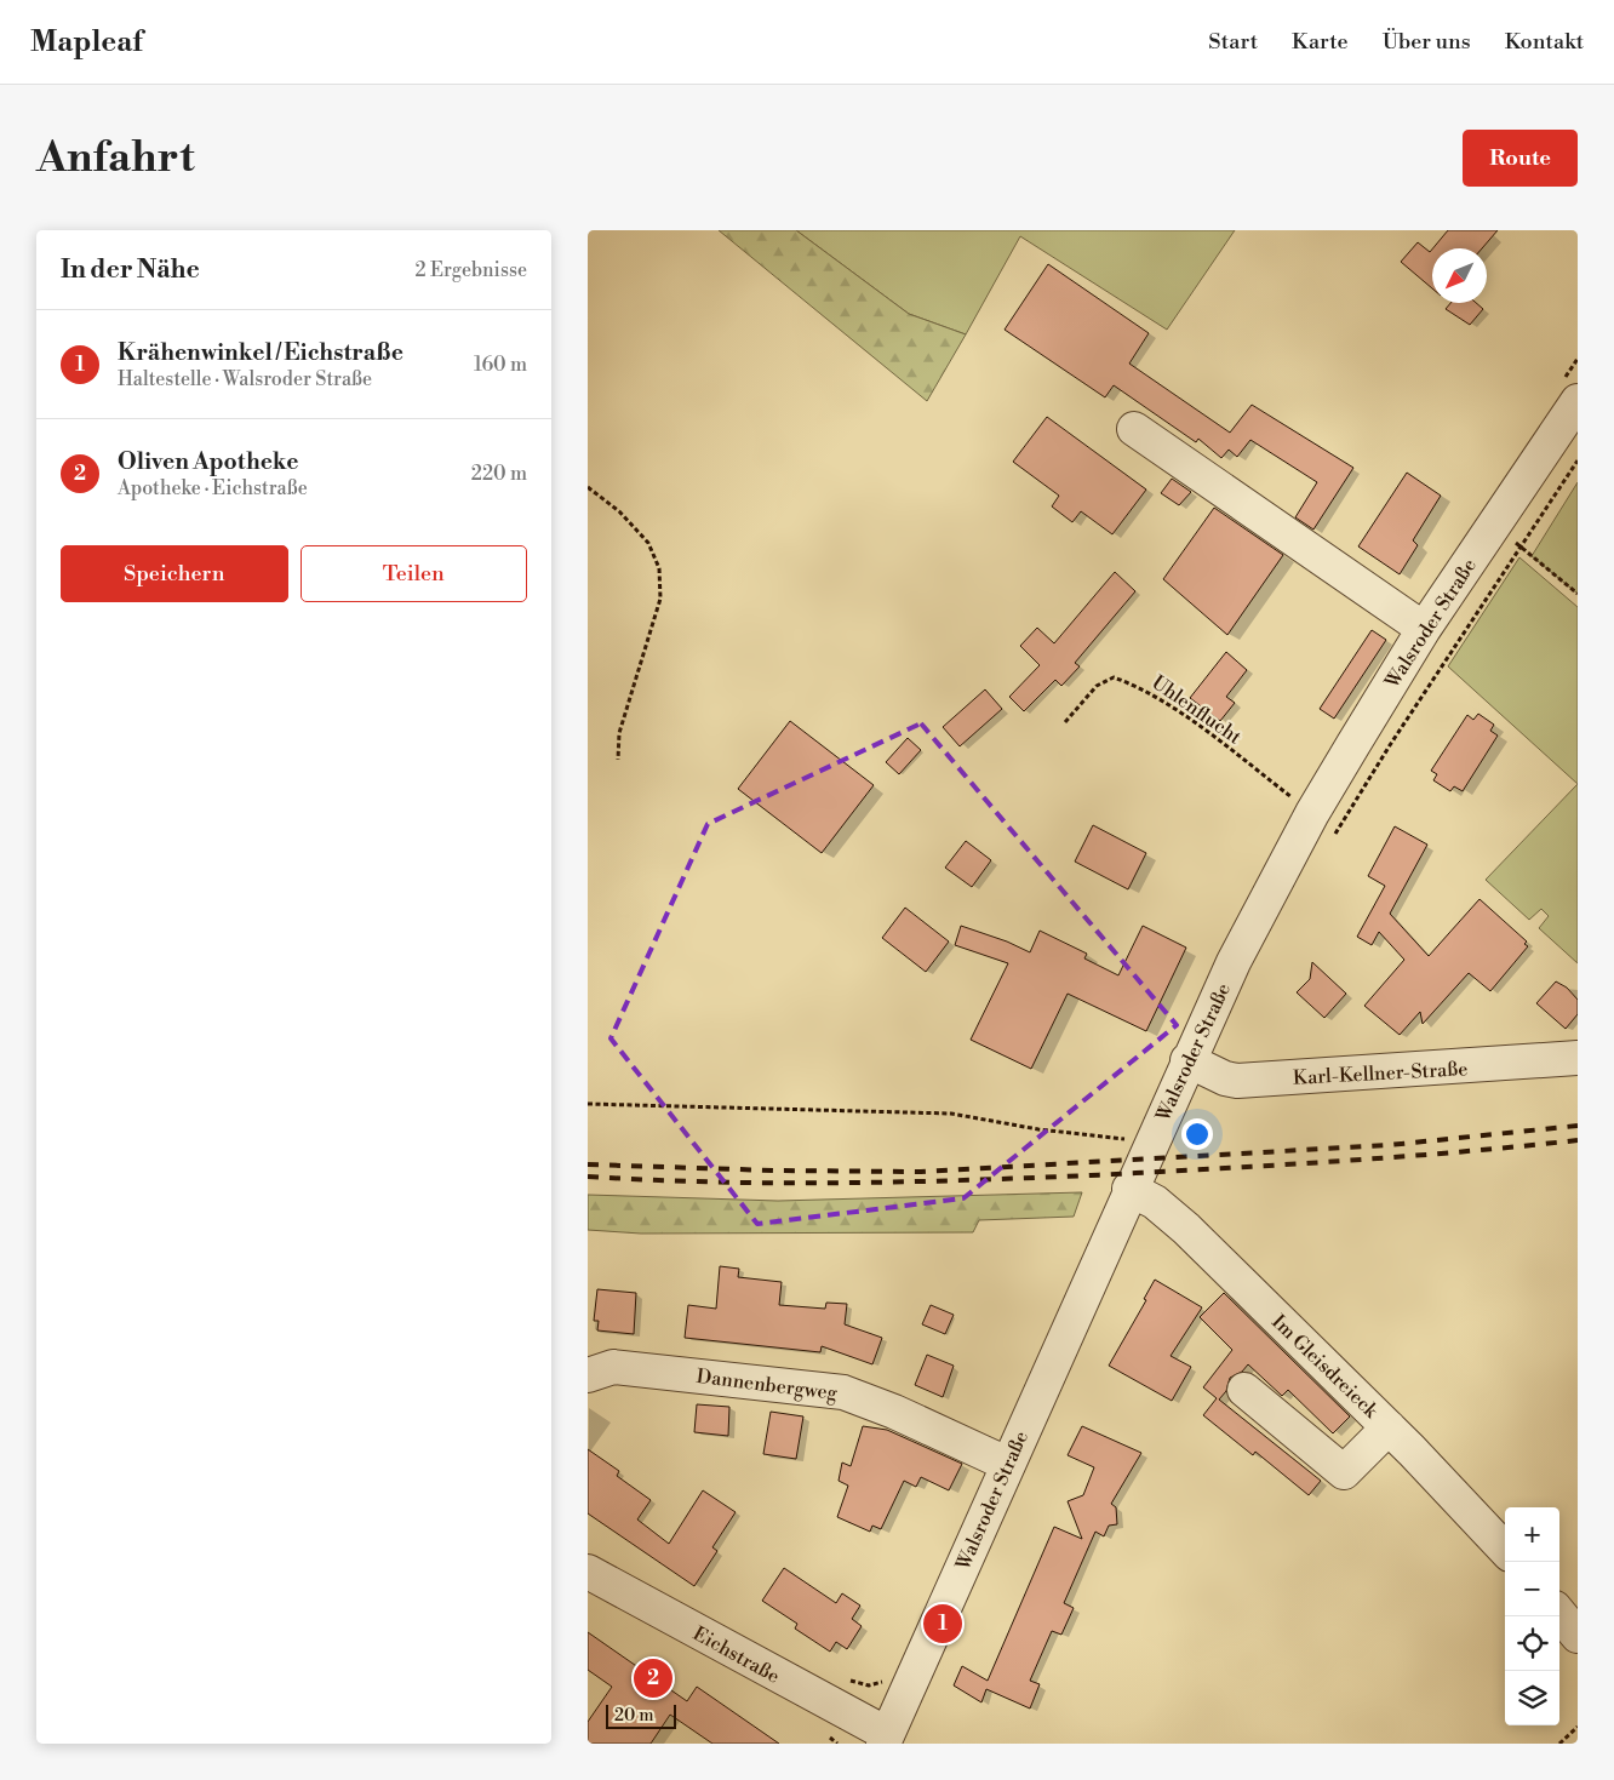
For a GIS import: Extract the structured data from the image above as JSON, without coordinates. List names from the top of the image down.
{
  "streets": {
    "street": [
      "Walsroder Straße",
      "Karl-Kellner-Straße",
      "Im Gleisdreieck",
      "Dannenbergweg",
      "Eichstraße"
    ],
    "path": ["Uhlenflucht"]
  },
  "crossings": [
    ["Walsroder Straße", "Uhlenflucht"],
    ["Walsroder Straße", "Karl-Kellner-Straße"],
    ["Walsroder Straße", "Im Gleisdreieck"],
    ["Walsroder Straße", "Dannenbergweg"],
    ["Walsroder Straße", "Eichstraße"]
  ],
  "scale_bar": "20 m",
  "north": "bottom left",
  "page": {
    "header": "Mapleaf",
    "nav": [
      "Start",
      "Karte",
      "Über uns",
      "Kontakt"
    ],
    "buttons": [
      "Route",
      ["Speichern", "Teilen"]
    ],
    "title": "Anfahrt",
    "heading": ["In der Nähe", "2 Ergebnisse"],
    "list": [
      {
        "mark": "1",
        "name": "Krähenwinkel / Eichstraße",
        "note": "Haltestelle · Walsroder Straße",
        "value": "160 m"
      },
      {
        "mark": "2",
        "name": "Oliven Apotheke",
        "note": "Apotheke · Eichstraße",
        "value": "220 m"
      }
    ],
    "map_buttons": ["+", "−"],
    "pins": ["1", "2"],
    "scale": "20 m"
  }
}
